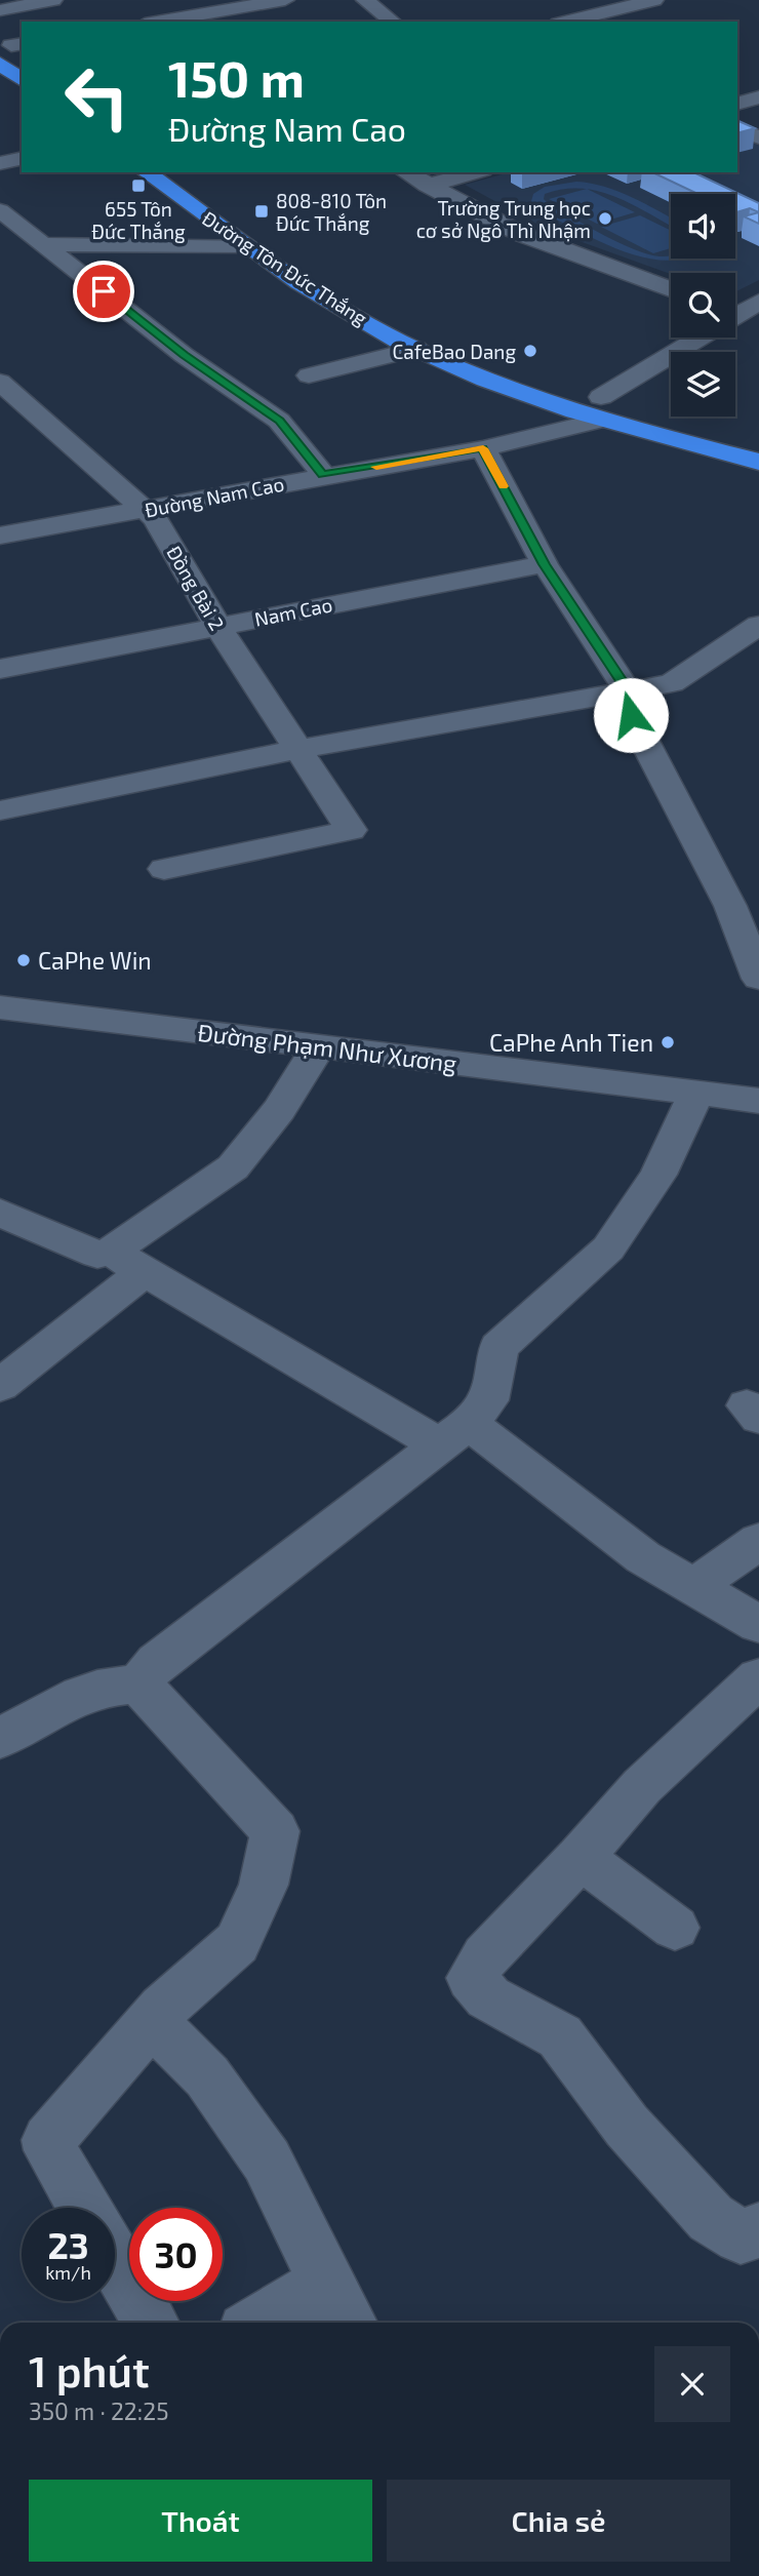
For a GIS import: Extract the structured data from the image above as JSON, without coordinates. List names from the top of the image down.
{
  "streets": {
    "highway": ["Đường Tôn Đức Thắng"],
    "street": [
      "Đường Nam Cao",
      "Đồng Bài 2",
      "Nam Cao",
      "Đường Phạm Như Xương"
    ]
  },
  "crossings": [
    ["Đường Tôn Đức Thắng", "Đường Nam Cao"],
    ["Đường Nam Cao", "Đồng Bài 2"],
    ["Đồng Bài 2", "Nam Cao"]
  ],
  "places": {
    "transit": ["655 Tôn Đức Thắng", "808-810 Tôn Đức Thắng"],
    "other": [
      "Trường Trung học cơ sở Ngô Thì Nhậm",
      "CafeBao Dang",
      "CaPhe Win",
      "CaPhe Anh Tien"
    ]
  },
  "page": {
    "turn": ["150 m", "Đường Nam Cao"],
    "speed": "23 km/h",
    "limit": "30",
    "heading": ["1 phút", "350 m · 22:25"],
    "buttons": ["Thoát", "Chia sẻ"]
  }
}
